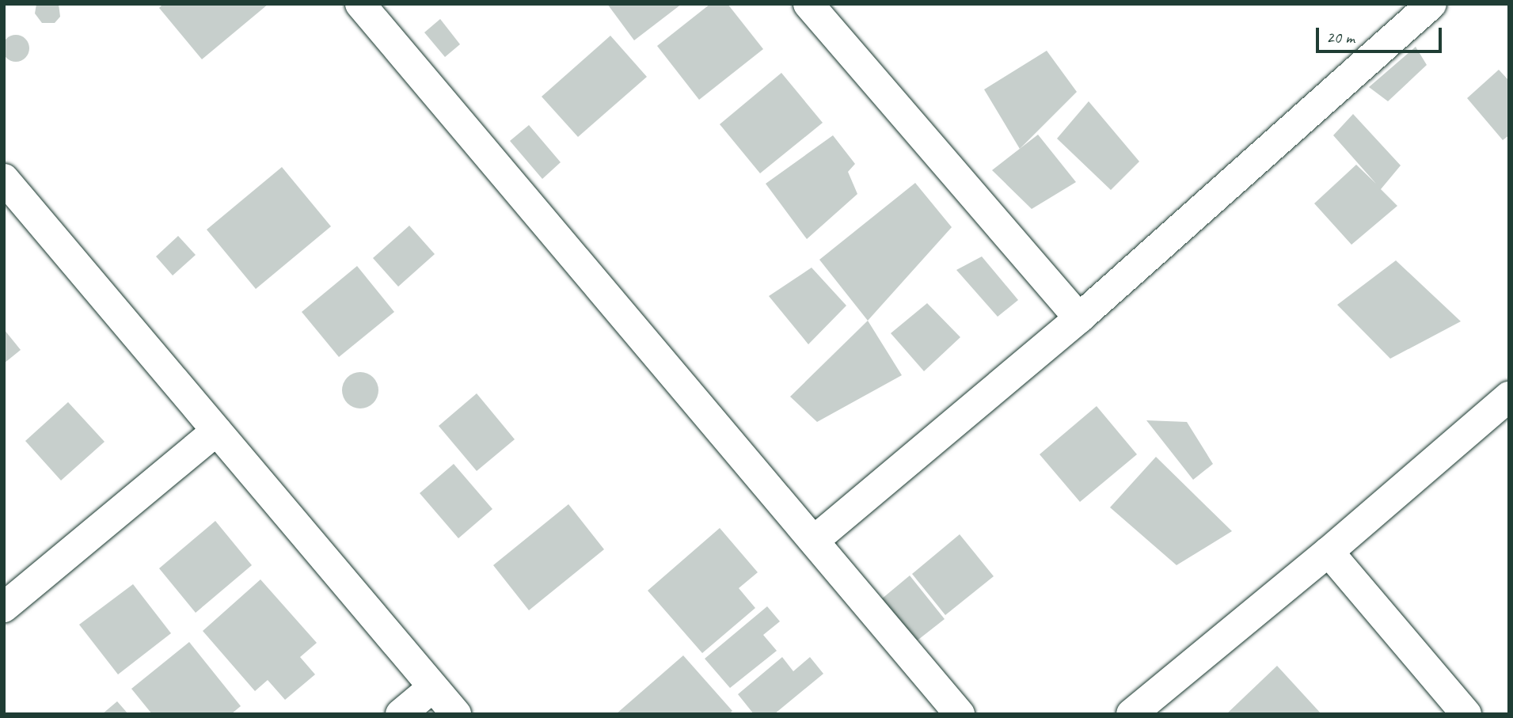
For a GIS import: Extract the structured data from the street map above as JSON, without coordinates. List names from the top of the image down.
{
  "scale_bar": "20 m"
}
